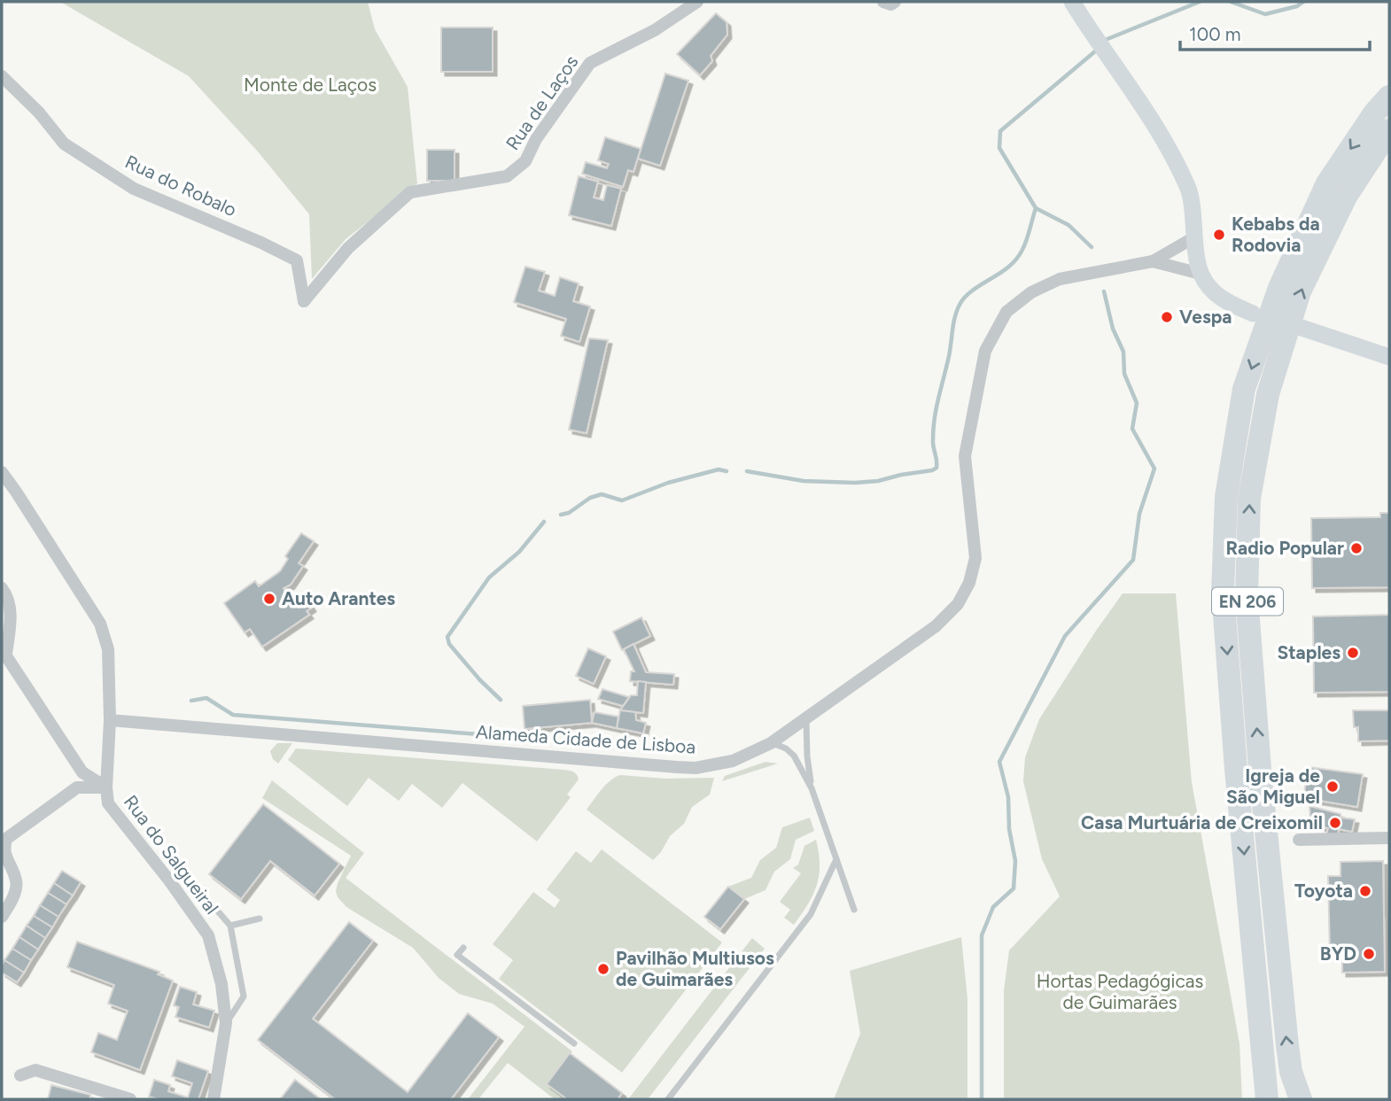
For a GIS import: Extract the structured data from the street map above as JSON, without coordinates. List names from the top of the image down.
{
  "streets": {
    "highway": ["EN 206"],
    "street": [
      "Rua de Laços",
      "Rua do Robalo",
      "Alameda Cidade de Lisboa",
      "Rua do Salgueiral"
    ]
  },
  "crossings": [
    ["Rua de Laços", "Rua do Robalo"],
    ["Alameda Cidade de Lisboa", "Rua do Salgueiral"]
  ],
  "parks": ["Monte de Laços", "Hortas Pedagógicas de Guimarães"],
  "places": [
    "Kebabs da Rodovia",
    "Vespa",
    "Radio Popular",
    "Auto Arantes",
    "Staples",
    "Igreja de São Miguel",
    "Casa Murtuária de Creixomil",
    "Toyota",
    "BYD",
    "Pavilhão Multiusos de Guimarães"
  ],
  "scale_bar": "100 m"
}
